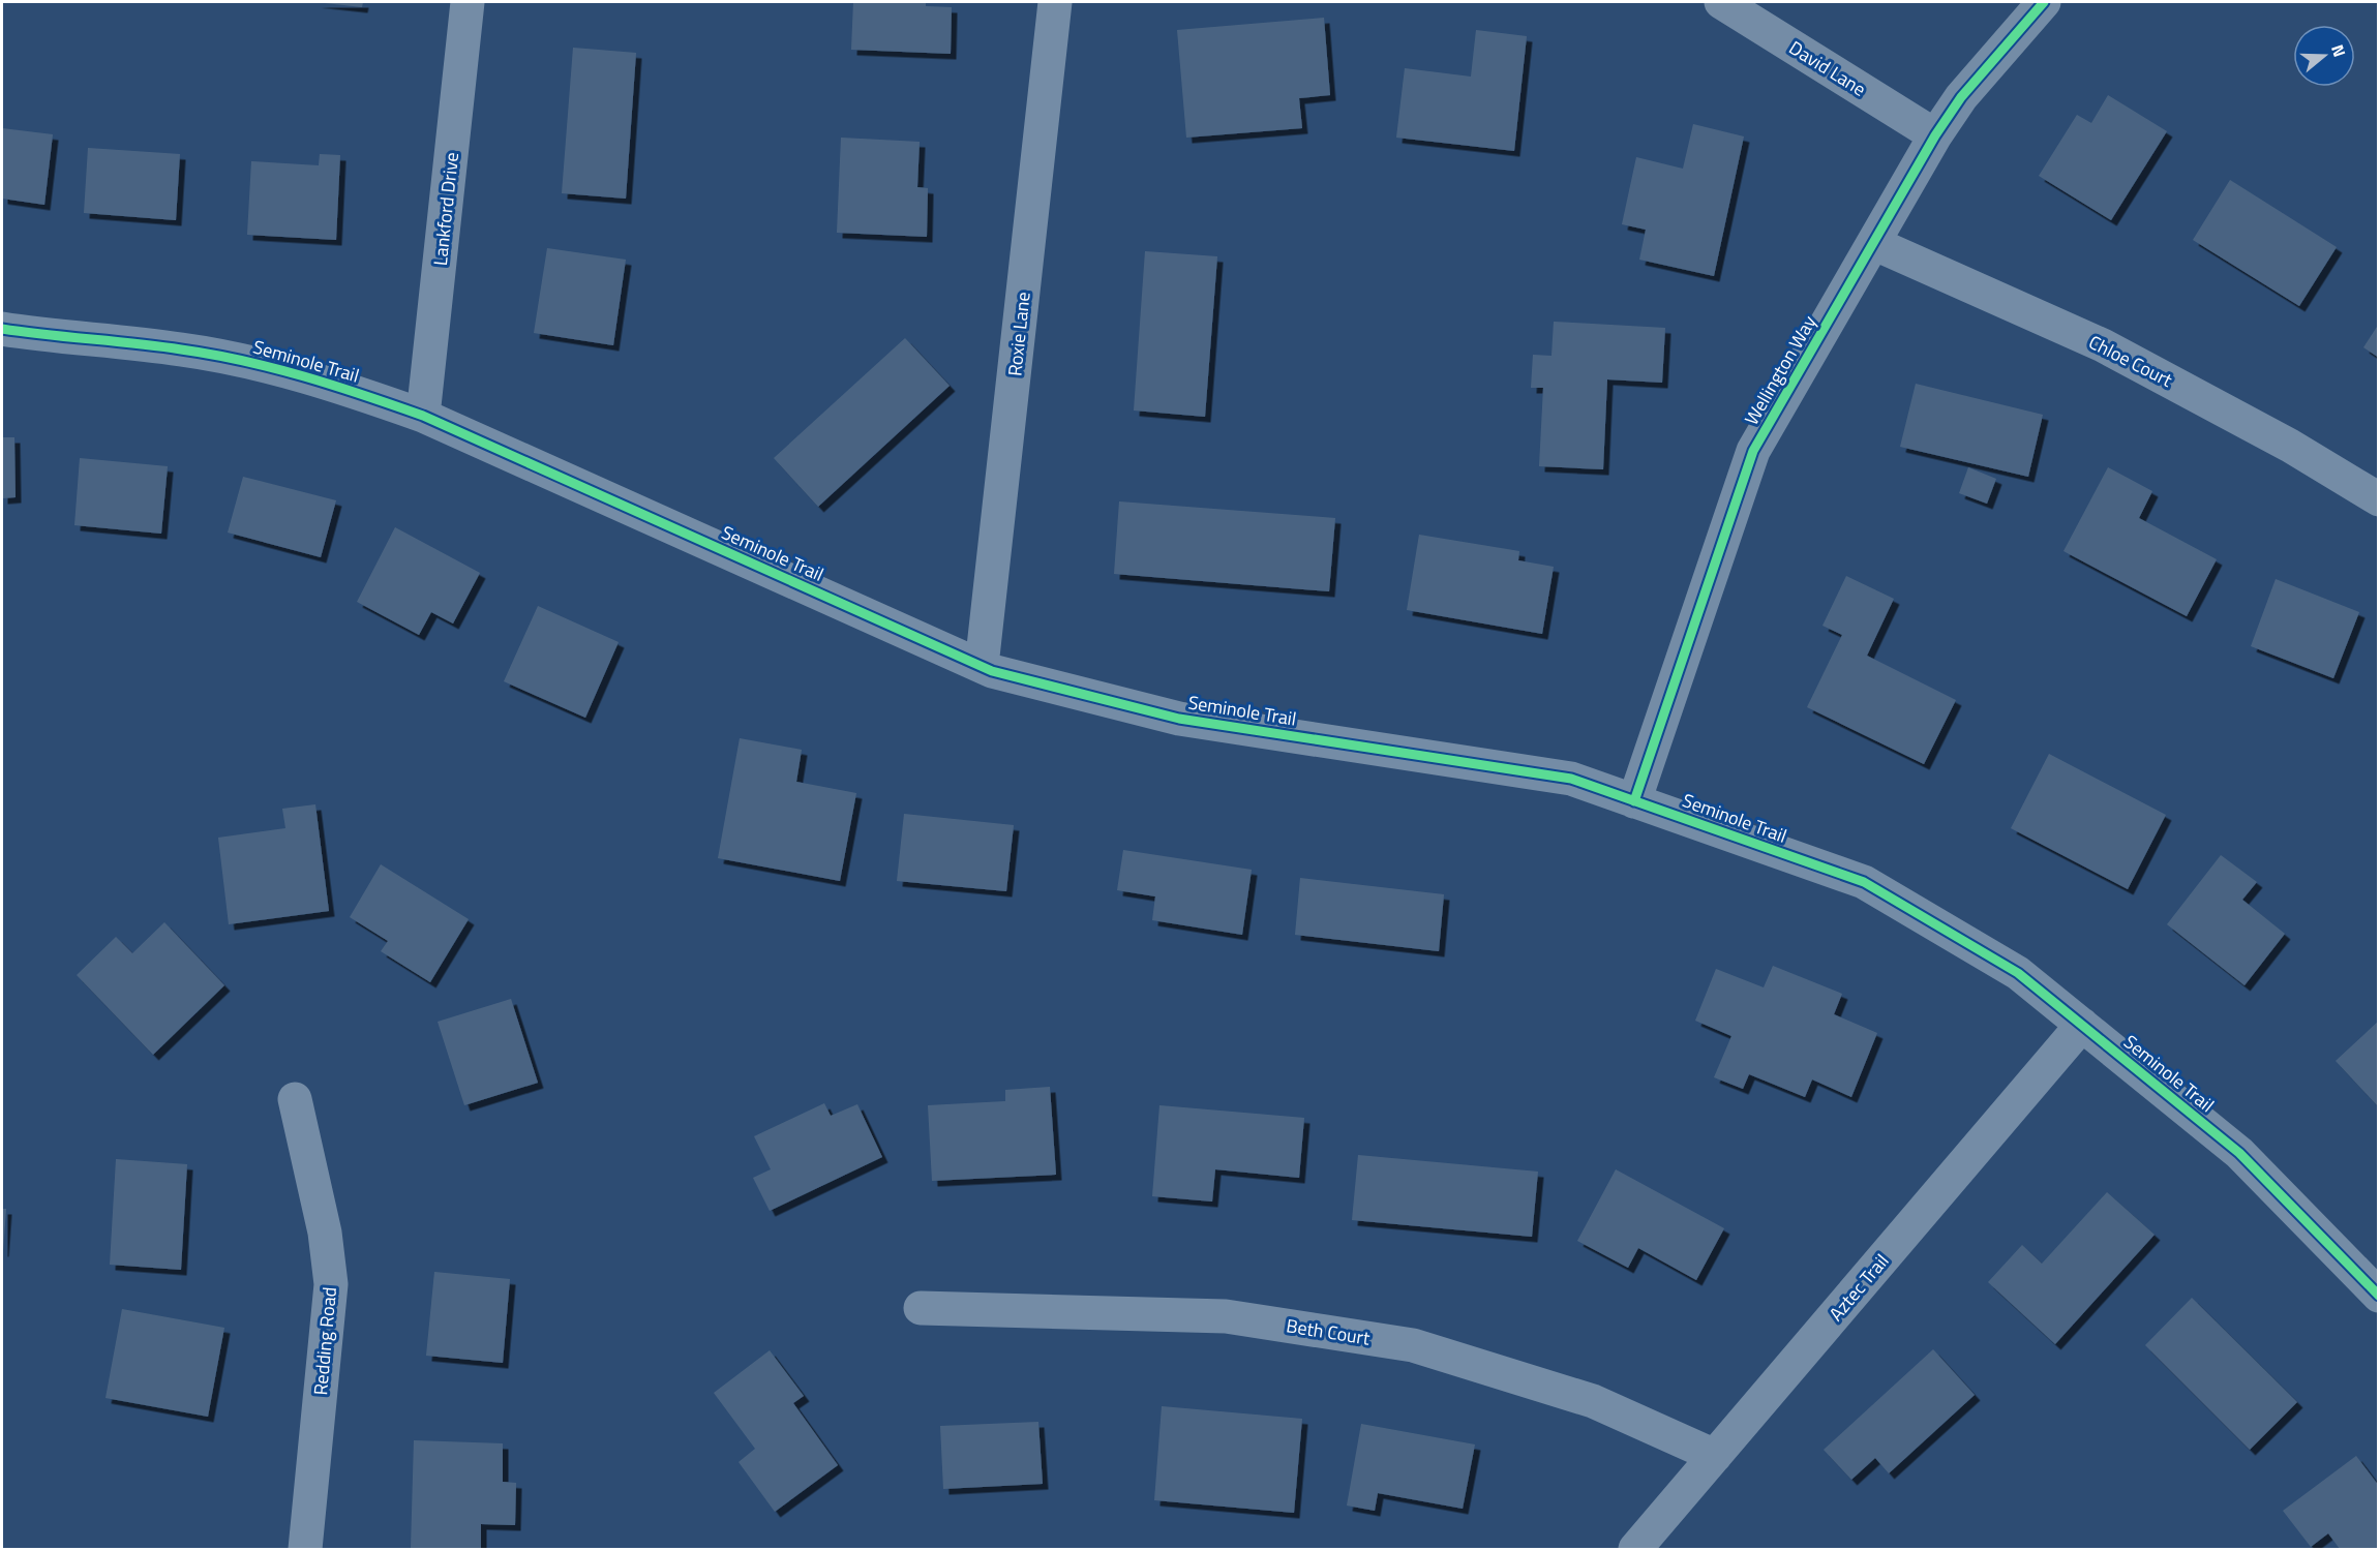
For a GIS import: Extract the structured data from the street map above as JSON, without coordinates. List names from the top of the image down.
{
  "streets": {
    "street": [
      "David Lane",
      "Lankford Drive",
      "Roxie Lane",
      "Seminole Trail",
      "Chloe Court",
      "Wellington Way",
      "Aztec Trail",
      "Beth Court",
      "Redding Road"
    ]
  },
  "crossings": [
    ["David Lane", "Wellington Way"],
    ["Lankford Drive", "Seminole Trail"],
    ["Roxie Lane", "Seminole Trail"],
    ["Seminole Trail", "Wellington Way"],
    ["Seminole Trail", "Aztec Trail"],
    ["Chloe Court", "Wellington Way"],
    ["Aztec Trail", "Beth Court"]
  ],
  "north": "right"
}
